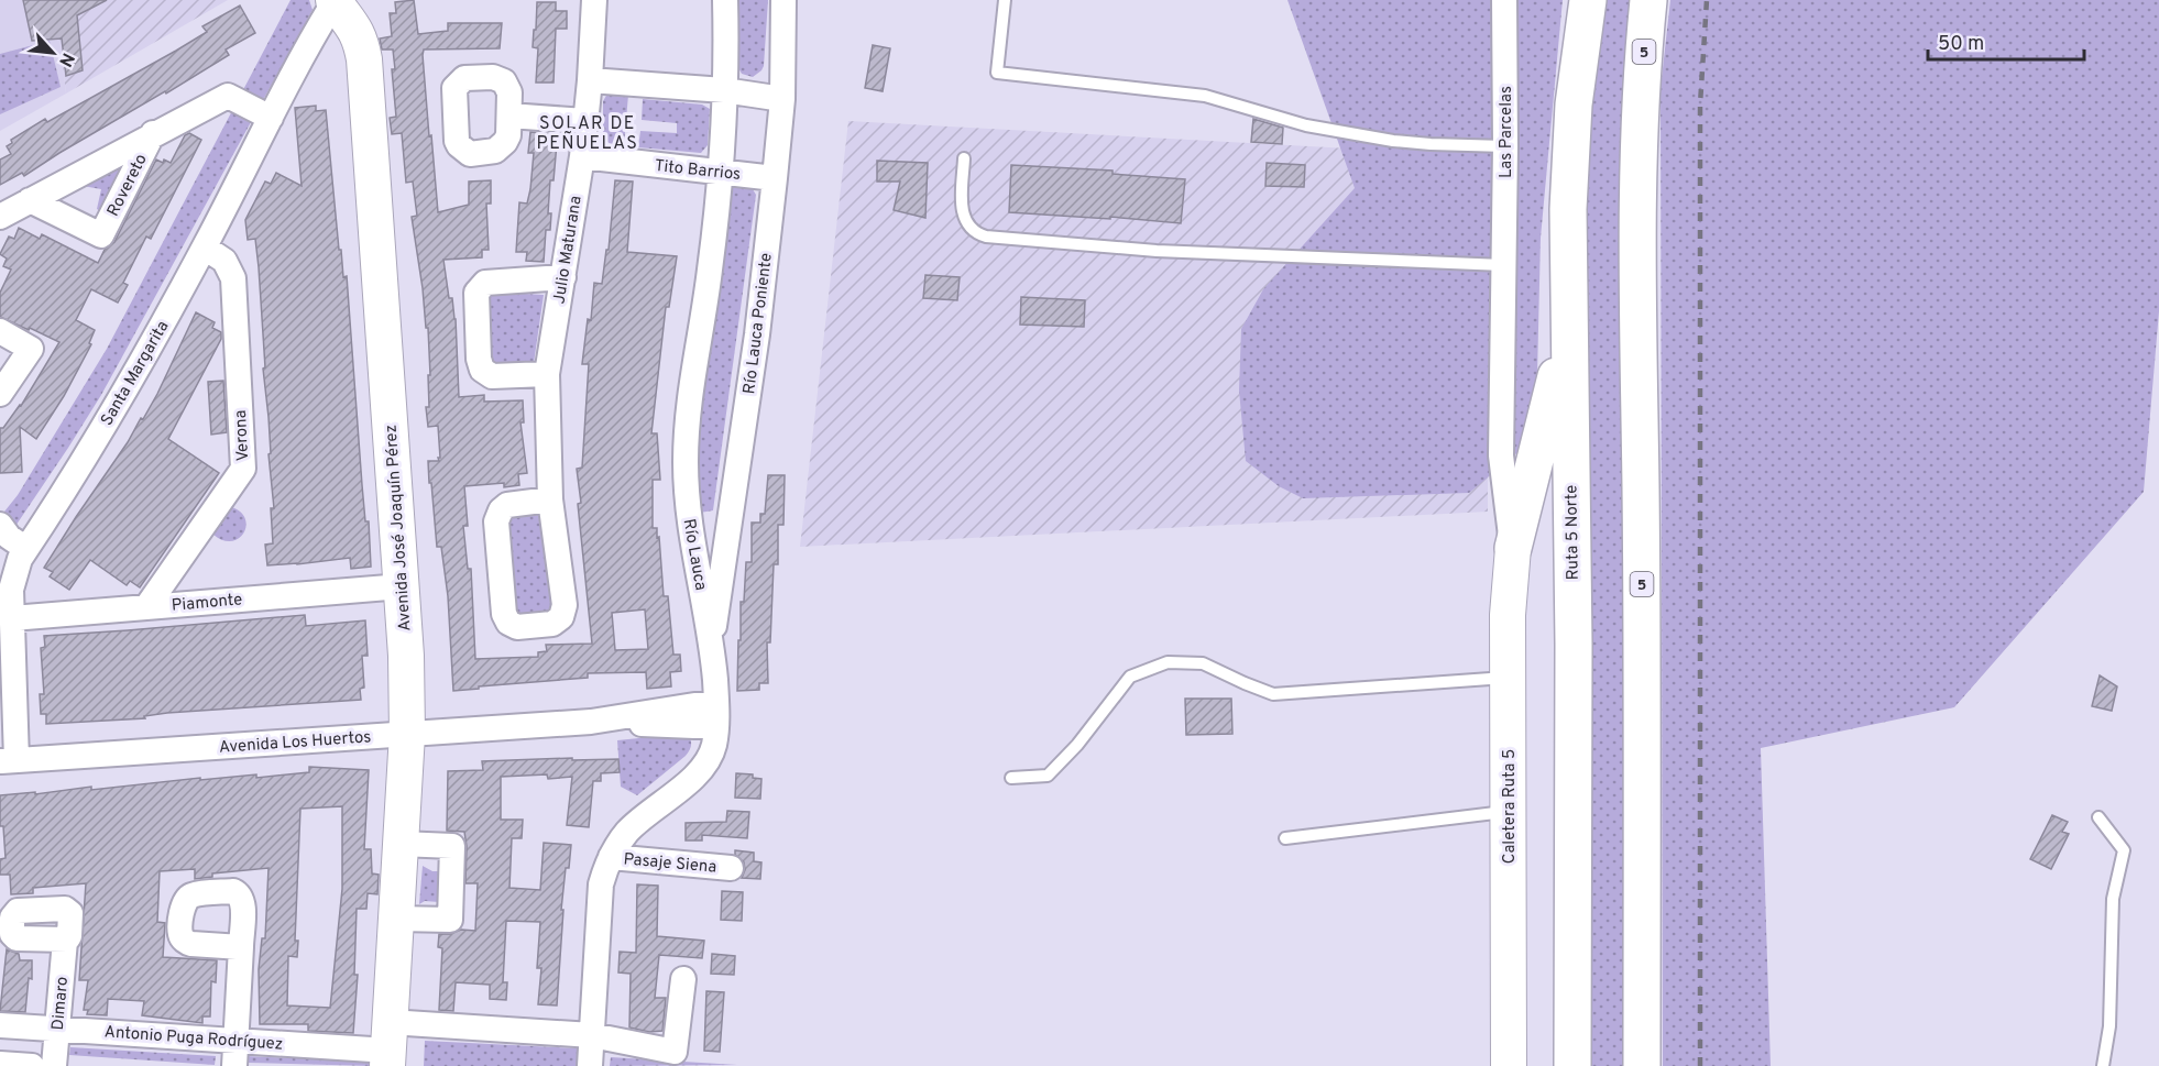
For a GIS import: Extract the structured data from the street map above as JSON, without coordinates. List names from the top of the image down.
{
  "streets": {
    "highway": ["5", "Ruta 5 Norte"],
    "main road": ["Avenida José Joaquín Pérez", "Caletera Ruta 5"],
    "street": [
      "Las Parcelas",
      "Tito Barrios",
      "Rovereto",
      "Julio Maturana",
      "Río Lauca Poniente",
      "Santa Margarita",
      "Verona",
      "Río Lauca",
      "Piamonte",
      "Avenida Los Huertos",
      "Pasaje Siena",
      "Dimaro",
      "Antonio Puga Rodríguez"
    ]
  },
  "crossings": [
    ["Las Parcelas", "Caletera Ruta 5"],
    ["Tito Barrios", "Julio Maturana"],
    ["Tito Barrios", "Río Lauca Poniente"],
    ["Tito Barrios", "Río Lauca"],
    ["Rovereto", "Santa Margarita"],
    ["Río Lauca Poniente", "Río Lauca"],
    ["Santa Margarita", "Verona"],
    ["Santa Margarita", "Avenida José Joaquín Pérez"],
    ["Santa Margarita", "Piamonte"],
    ["Santa Margarita", "Avenida Los Huertos"],
    ["Verona", "Piamonte"],
    ["Avenida José Joaquín Pérez", "Piamonte"],
    ["Avenida José Joaquín Pérez", "Avenida Los Huertos"],
    ["Avenida José Joaquín Pérez", "Antonio Puga Rodríguez"],
    ["Río Lauca", "Avenida Los Huertos"],
    ["Río Lauca", "Pasaje Siena"],
    ["Río Lauca", "Antonio Puga Rodríguez"],
    ["Dimaro", "Antonio Puga Rodríguez"]
  ],
  "districts": ["SOLAR DE PEÑUELAS"],
  "scale_bar": "50 m",
  "north": "bottom right"
}
